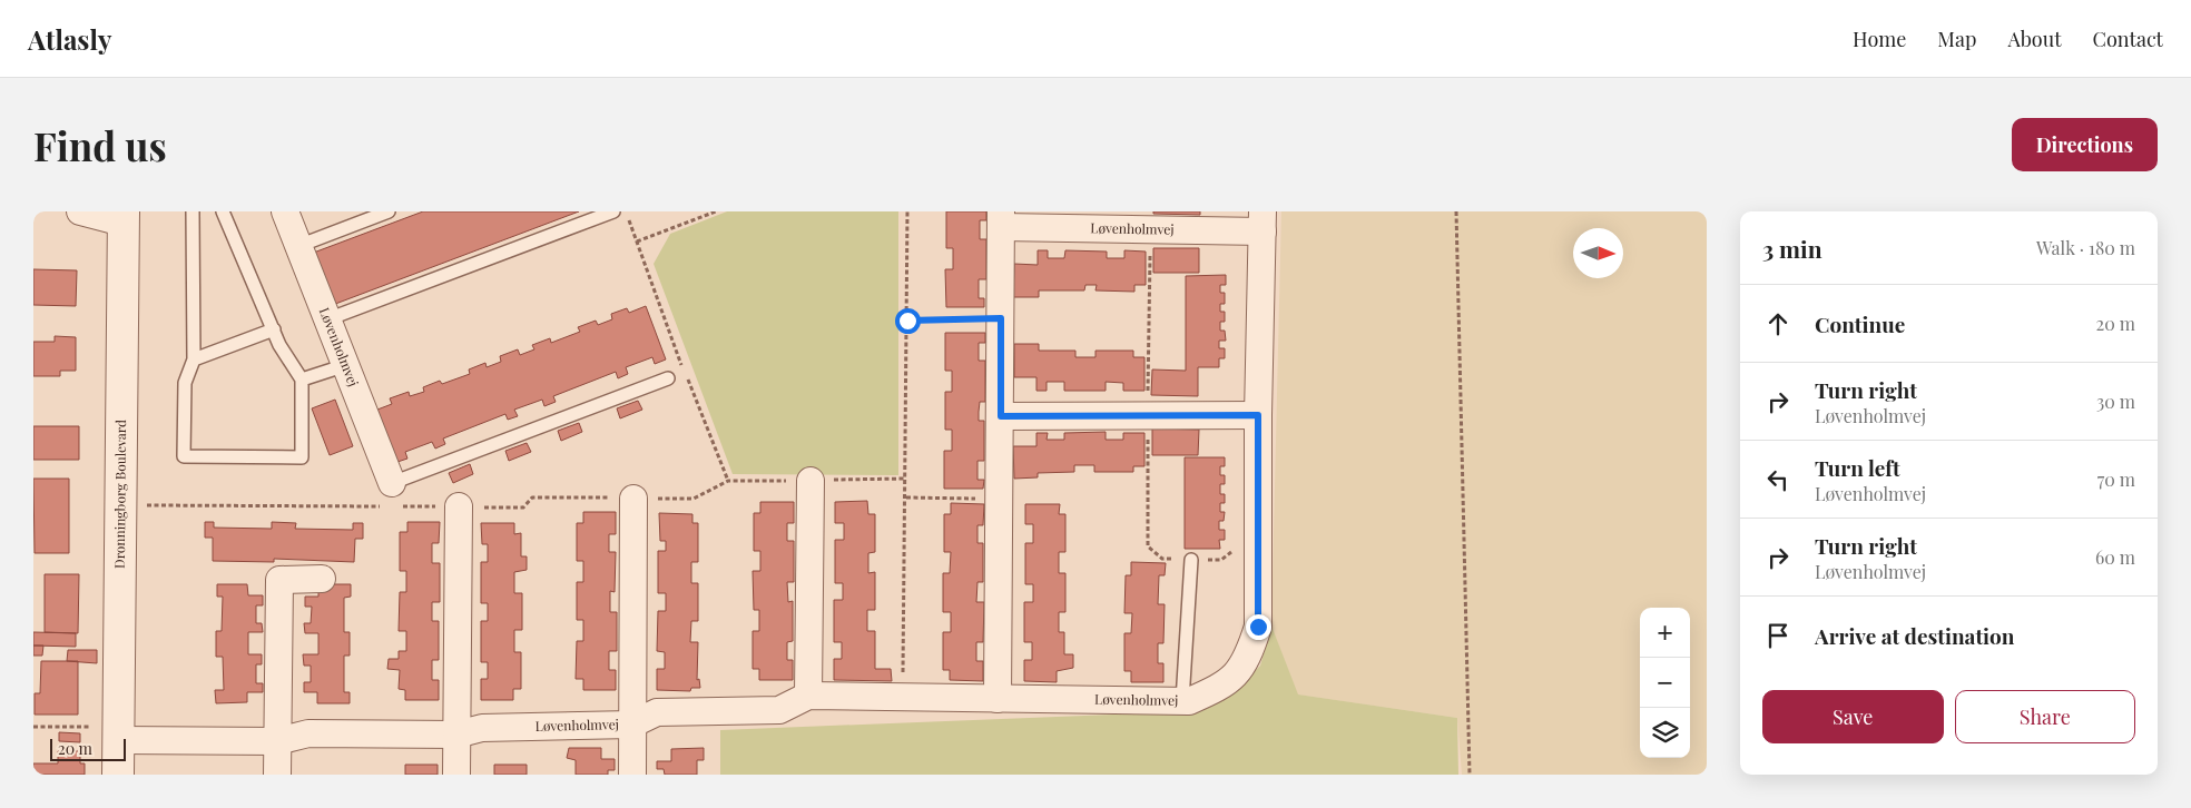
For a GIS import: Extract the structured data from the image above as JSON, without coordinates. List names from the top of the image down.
{
  "streets": {
    "street": ["Løvenholmvej", "Dronningborg Boulevard"]
  },
  "crossings": [
    ["Løvenholmvej", "Dronningborg Boulevard"]
  ],
  "scale_bar": "20 m",
  "north": "right",
  "page": {
    "header": "Atlasly",
    "nav": [
      "Home",
      "Map",
      "About",
      "Contact"
    ],
    "buttons": [
      "Directions",
      ["Save", "Share"]
    ],
    "title": "Find us",
    "heading": ["3 min", "Walk · 180 m"],
    "list": [
      ["Continue", "20 m"],
      ["Turn right", "Løvenholmvej", "30 m"],
      ["Turn left", "Løvenholmvej", "70 m"],
      ["Turn right", "Løvenholmvej", "60 m"],
      "Arrive at destination"
    ],
    "map_buttons": ["+", "−"],
    "scale": "20 m"
  }
}
